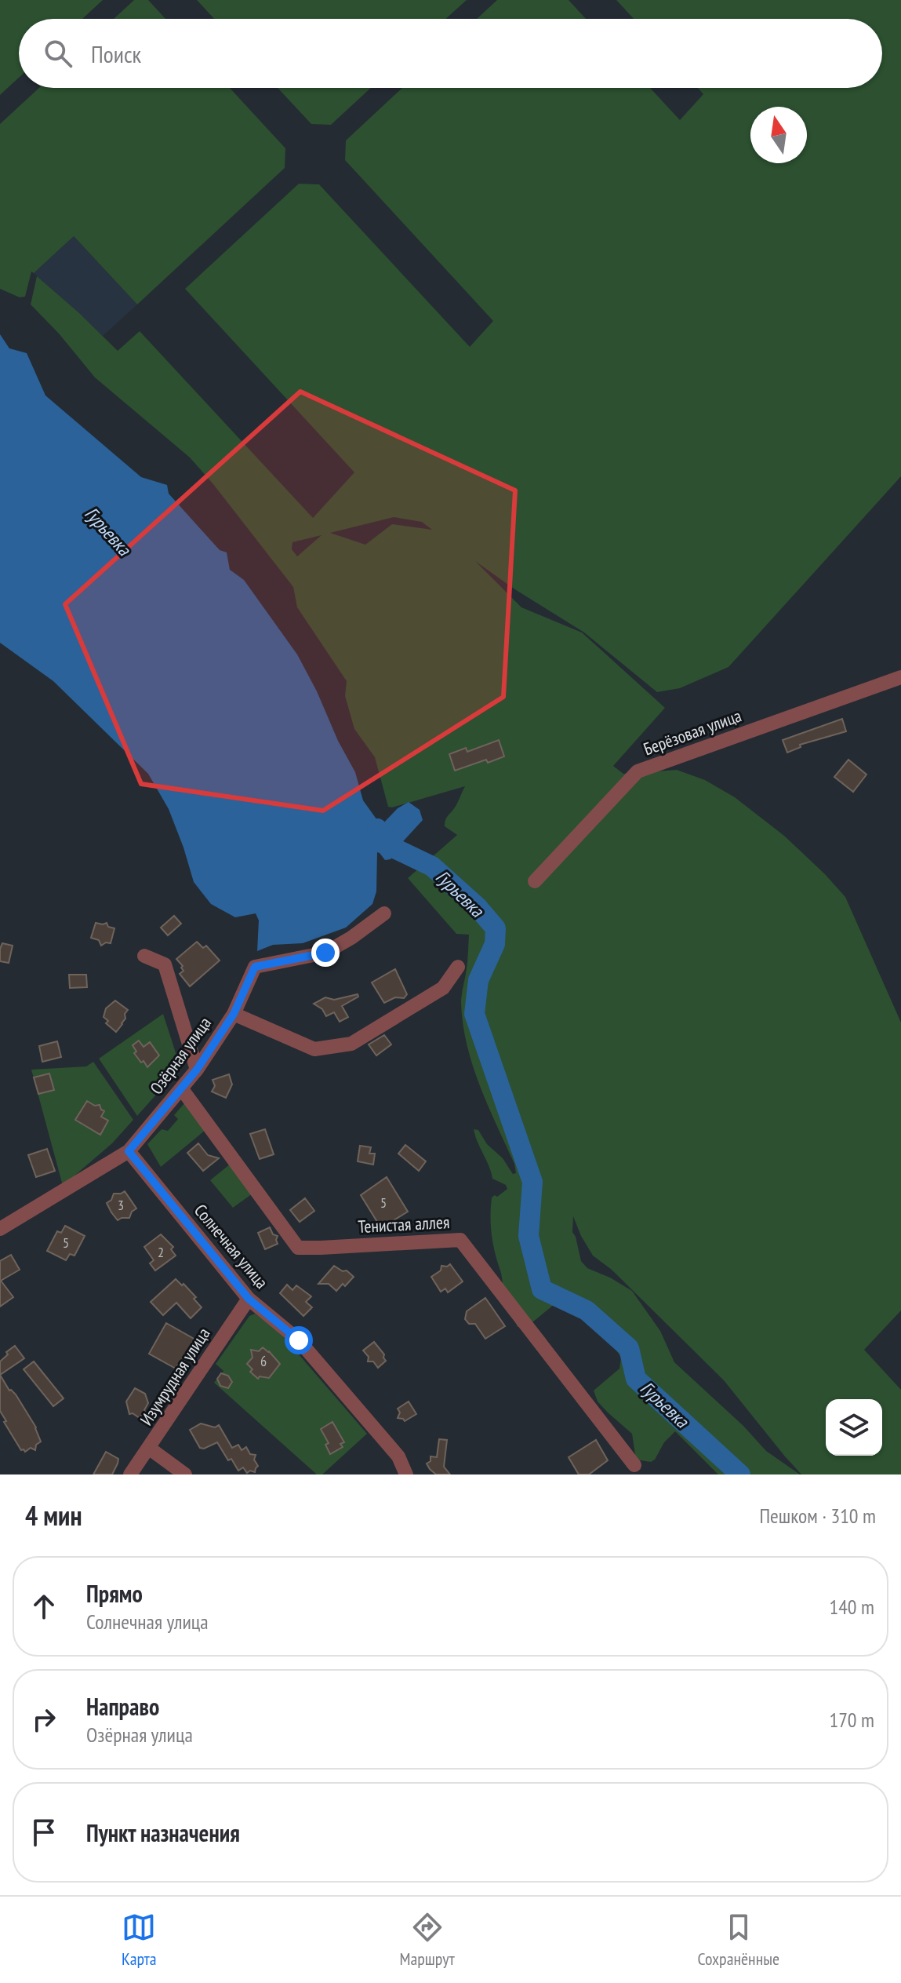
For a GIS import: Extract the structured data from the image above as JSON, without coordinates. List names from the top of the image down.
{
  "streets": {
    "street": [
      "Берёзовая улица",
      "Озёрная улица",
      "Тенистая аллея",
      "Солнечная улица",
      "Изумрудная улица"
    ]
  },
  "crossings": [
    ["Озёрная улица", "Тенистая аллея"],
    ["Озёрная улица", "Солнечная улица"],
    ["Солнечная улица", "Изумрудная улица"]
  ],
  "water": ["Гурьевка"],
  "house_numbers": [
    "5",
    "3",
    "5",
    "2",
    "6"
  ],
  "north": "top",
  "page": {
    "search": "Поиск",
    "heading": ["4 мин", "Пешком · 310 m"],
    "list": [
      ["Прямо", "Солнечная улица", "140 m"],
      ["Направо", "Озёрная улица", "170 m"],
      "Пункт назначения"
    ],
    "nav": ["Карта", "Маршрут", "Сохранённые"]
  }
}
